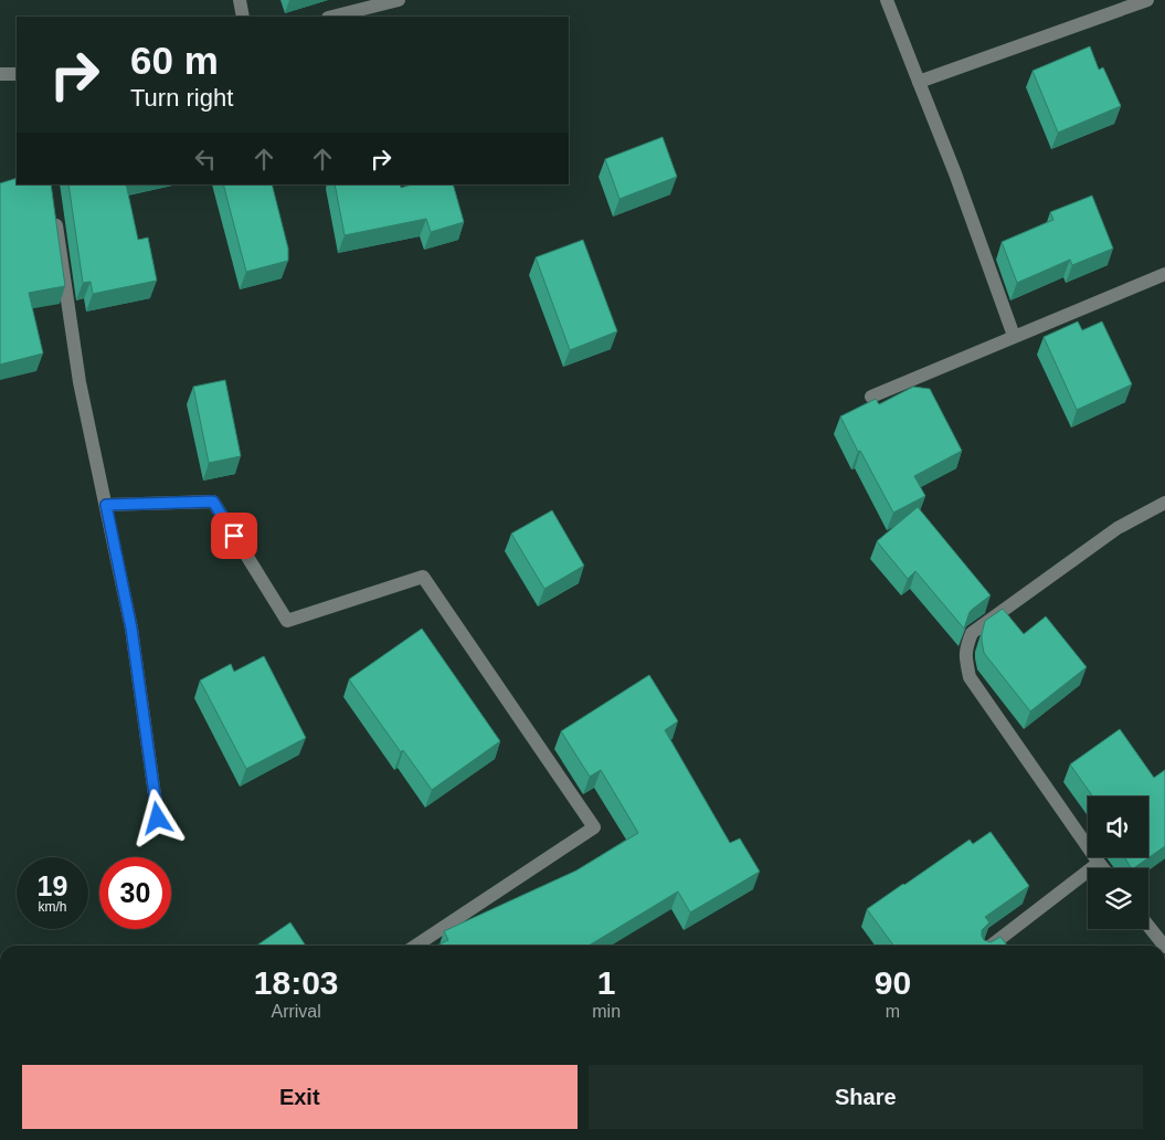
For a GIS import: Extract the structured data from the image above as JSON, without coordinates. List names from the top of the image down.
{
  "page": {
    "turn": ["60 m", "Turn right"],
    "speed": "19 km/h",
    "limit": "30",
    "eta": [
      "18:03",
      "Arrival",
      "1",
      "min",
      "90",
      "m"
    ],
    "buttons": ["Exit", "Share"]
  }
}
